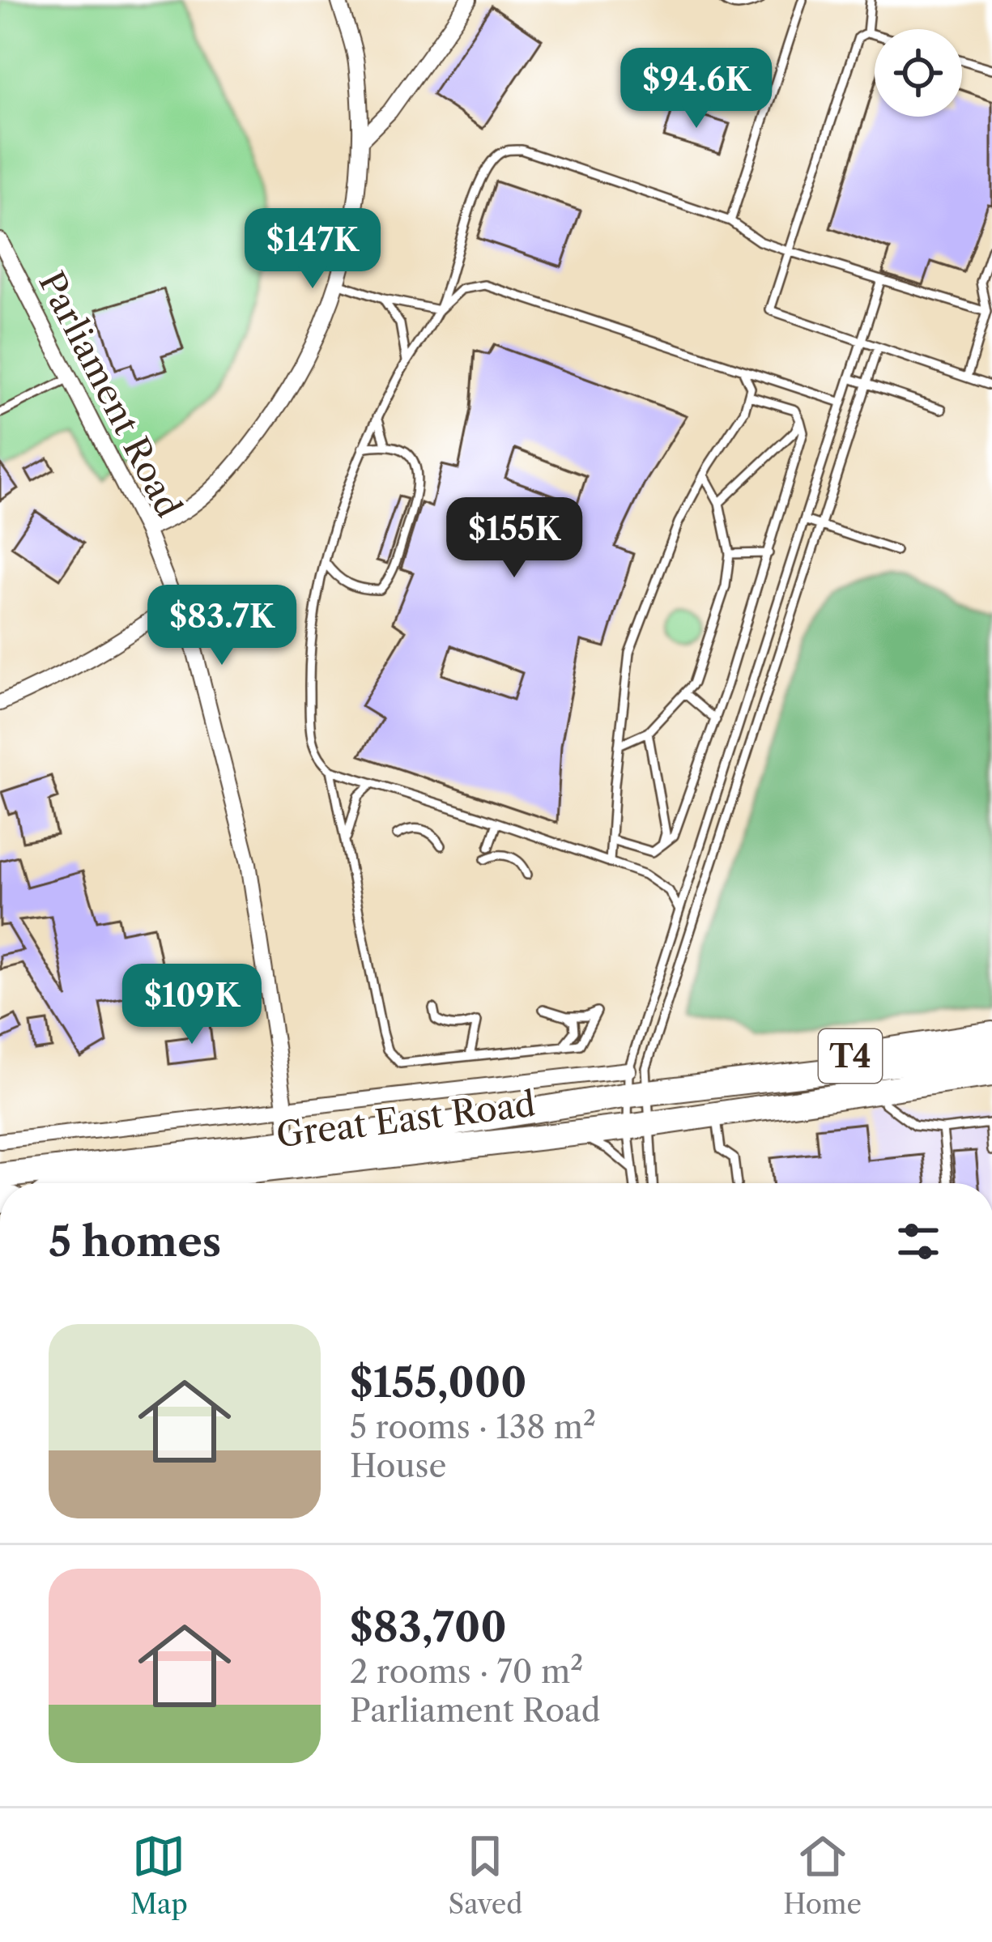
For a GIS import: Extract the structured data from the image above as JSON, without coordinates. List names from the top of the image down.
{
  "streets": {
    "main road": ["T4", "Great East Road"],
    "street": ["Parliament Road"]
  },
  "crossings": [
    ["Parliament Road", "Great East Road"]
  ],
  "page": {
    "price": [
      "$94.6K",
      "$147K",
      "$155K",
      "$83.7K",
      "$109K"
    ],
    "heading": "5 homes",
    "list": [
      {
        "name": "$155,000",
        "note": "5 rooms · 138 m² · House"
      },
      {
        "name": "$83,700",
        "note": "2 rooms · 70 m² · Parliament Road"
      }
    ],
    "tabs": ["Map", "Saved", "Home"]
  }
}
